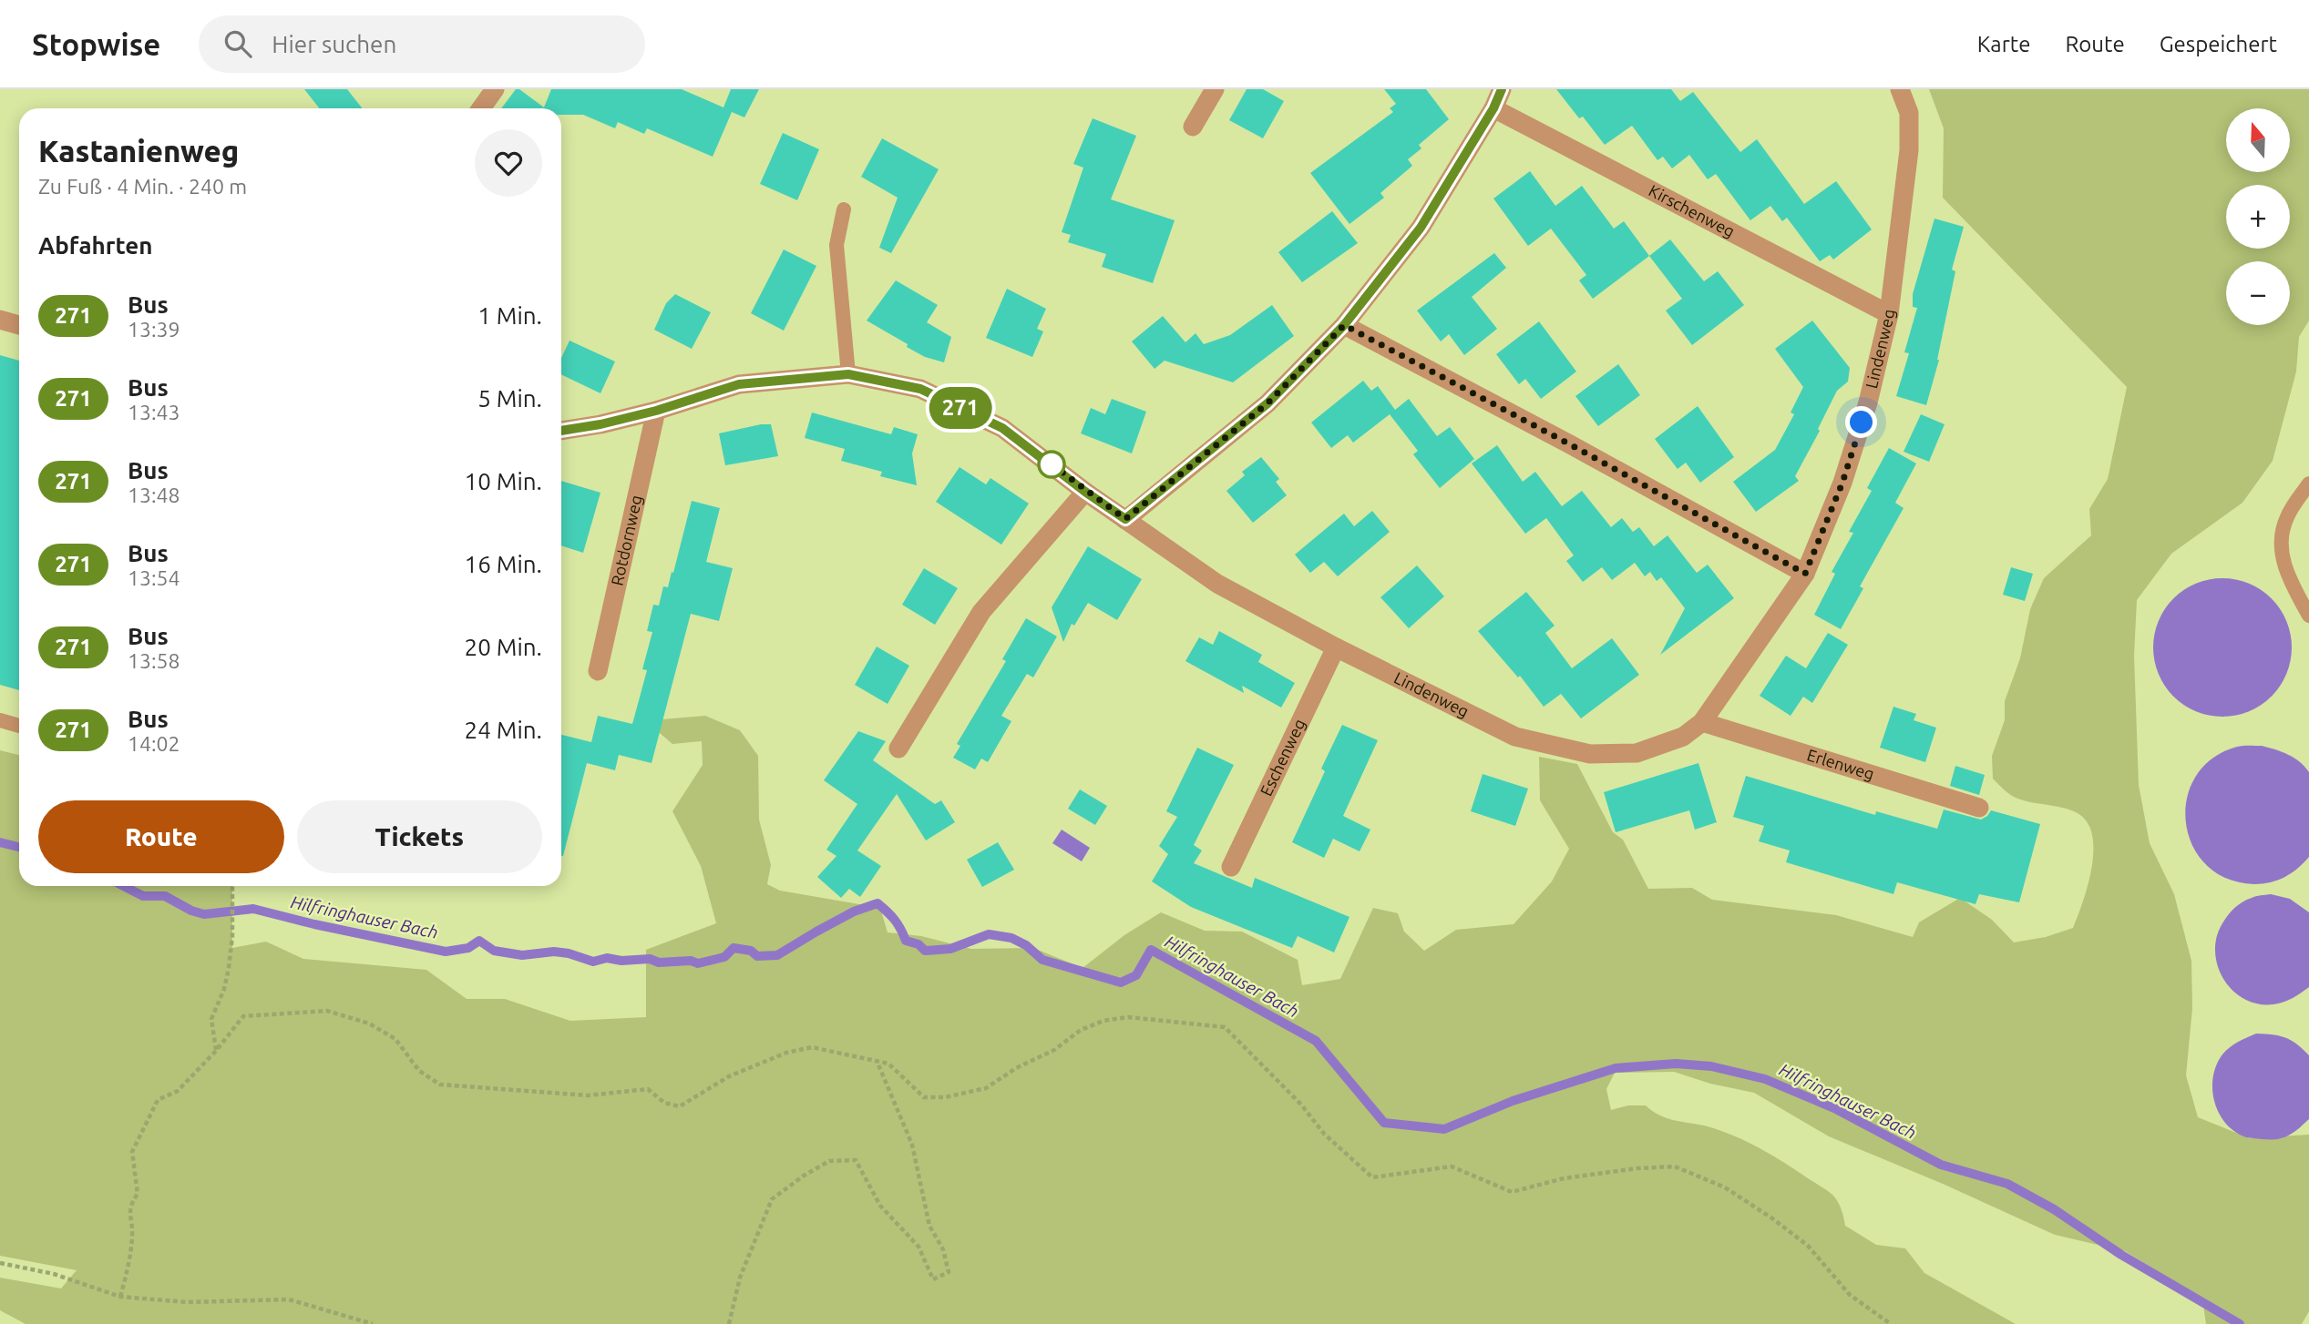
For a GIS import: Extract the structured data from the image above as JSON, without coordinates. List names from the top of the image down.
{
  "streets": {
    "street": [
      "Kirschenweg",
      "Lindenweg",
      "Rotdornweg",
      "Eschenweg",
      "Erlenweg"
    ]
  },
  "crossings": [
    ["Kirschenweg", "Lindenweg"],
    ["Lindenweg", "Rotdornweg"],
    ["Lindenweg", "Eschenweg"],
    ["Lindenweg", "Erlenweg"]
  ],
  "water": ["Hilfringhauser Bach"],
  "lines": ["bus line 271"],
  "north": "top",
  "page": {
    "header": "Stopwise",
    "search": "Hier suchen",
    "nav": ["Karte", "Route", "Gespeichert"],
    "on_map": "271",
    "map_buttons": ["+", "−"],
    "heading": [
      ["Kastanienweg", "Zu Fuß · 4 Min. · 240 m"],
      "Abfahrten"
    ],
    "list": [
      {
        "mark": "271",
        "name": "Bus",
        "note": "13:39",
        "value": "1 Min."
      },
      {
        "mark": "271",
        "name": "Bus",
        "note": "13:43",
        "value": "5 Min."
      },
      {
        "mark": "271",
        "name": "Bus",
        "note": "13:48",
        "value": "10 Min."
      },
      {
        "mark": "271",
        "name": "Bus",
        "note": "13:54",
        "value": "16 Min."
      },
      {
        "mark": "271",
        "name": "Bus",
        "note": "13:58",
        "value": "20 Min."
      },
      {
        "mark": "271",
        "name": "Bus",
        "note": "14:02",
        "value": "24 Min."
      }
    ],
    "buttons": ["Route", "Tickets"]
  }
}
